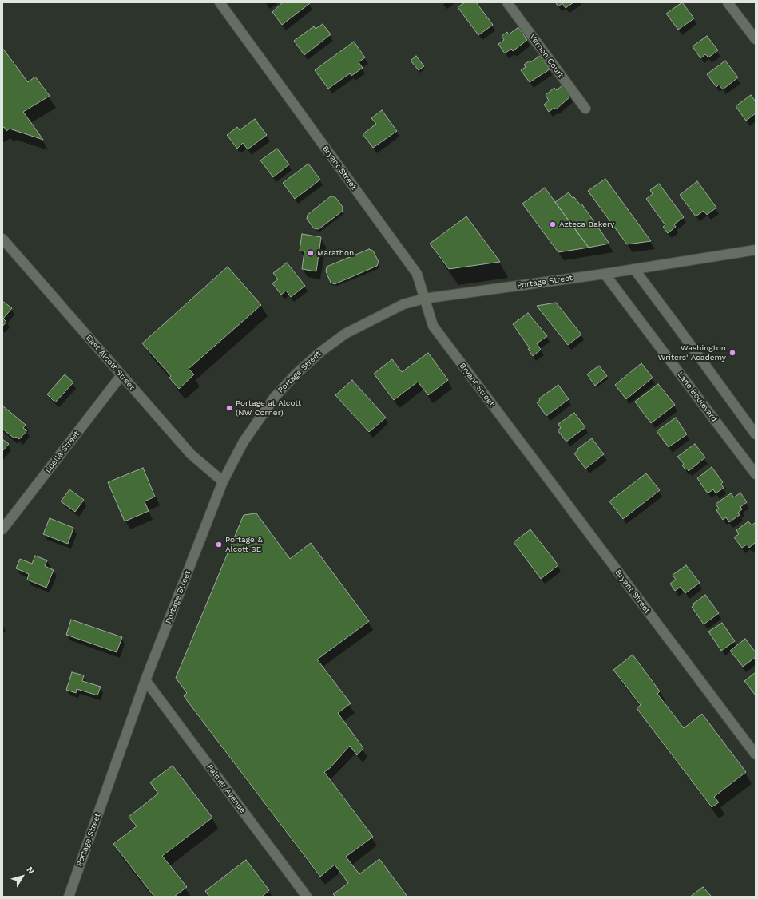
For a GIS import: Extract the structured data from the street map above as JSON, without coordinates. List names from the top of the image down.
{
  "streets": {
    "street": [
      "Vernon Court",
      "Bryant Street",
      "Portage Street",
      "East Alcott Street",
      "Lane Boulevard",
      "Luella Street",
      "Palmer Avenue"
    ]
  },
  "crossings": [
    ["Bryant Street", "Portage Street"],
    ["Portage Street", "East Alcott Street"],
    ["Portage Street", "Lane Boulevard"],
    ["Portage Street", "Palmer Avenue"],
    ["East Alcott Street", "Luella Street"]
  ],
  "places": [
    "Azteca Bakery",
    "Marathon",
    "Washington Writers' Academy",
    "Portage at Alcott (NW Corner)",
    "Portage & Alcott SE"
  ],
  "north": "top right"
}
